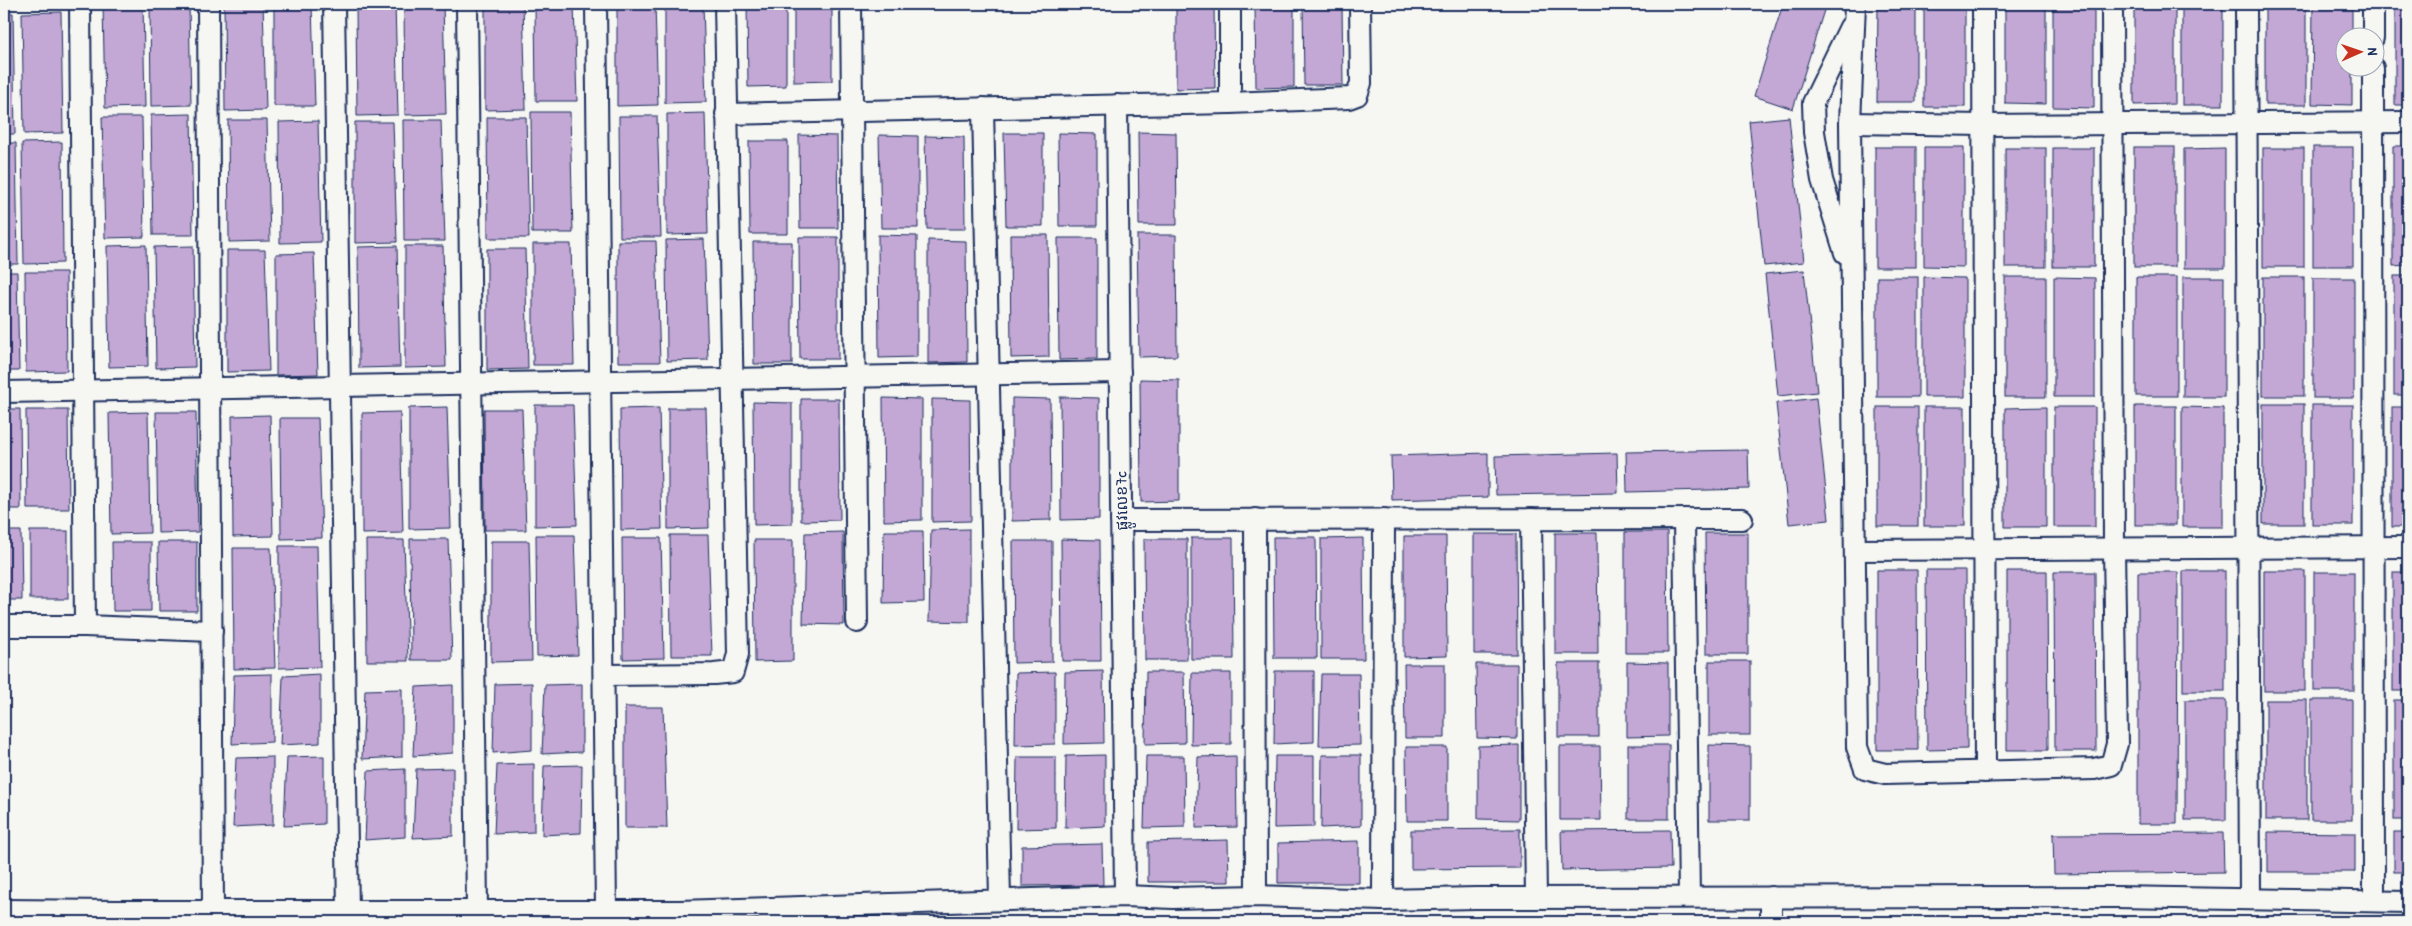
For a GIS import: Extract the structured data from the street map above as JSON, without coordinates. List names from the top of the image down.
{
  "streets": {
    "street": ["ផ្លូវលេខ7c"]
  },
  "north": "right"
}
